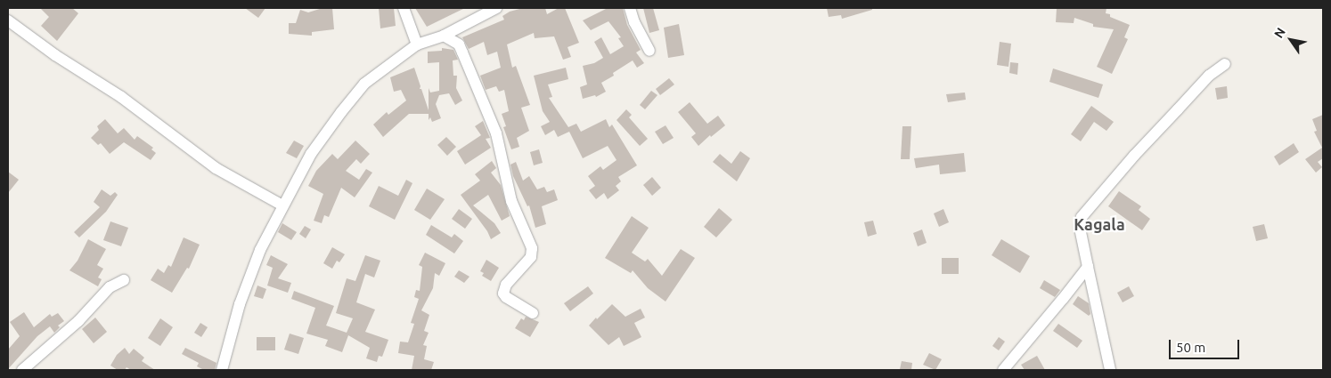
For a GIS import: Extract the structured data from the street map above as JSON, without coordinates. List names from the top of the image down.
{
  "districts": ["Kagala"],
  "scale_bar": "50 m",
  "north": "top left"
}
